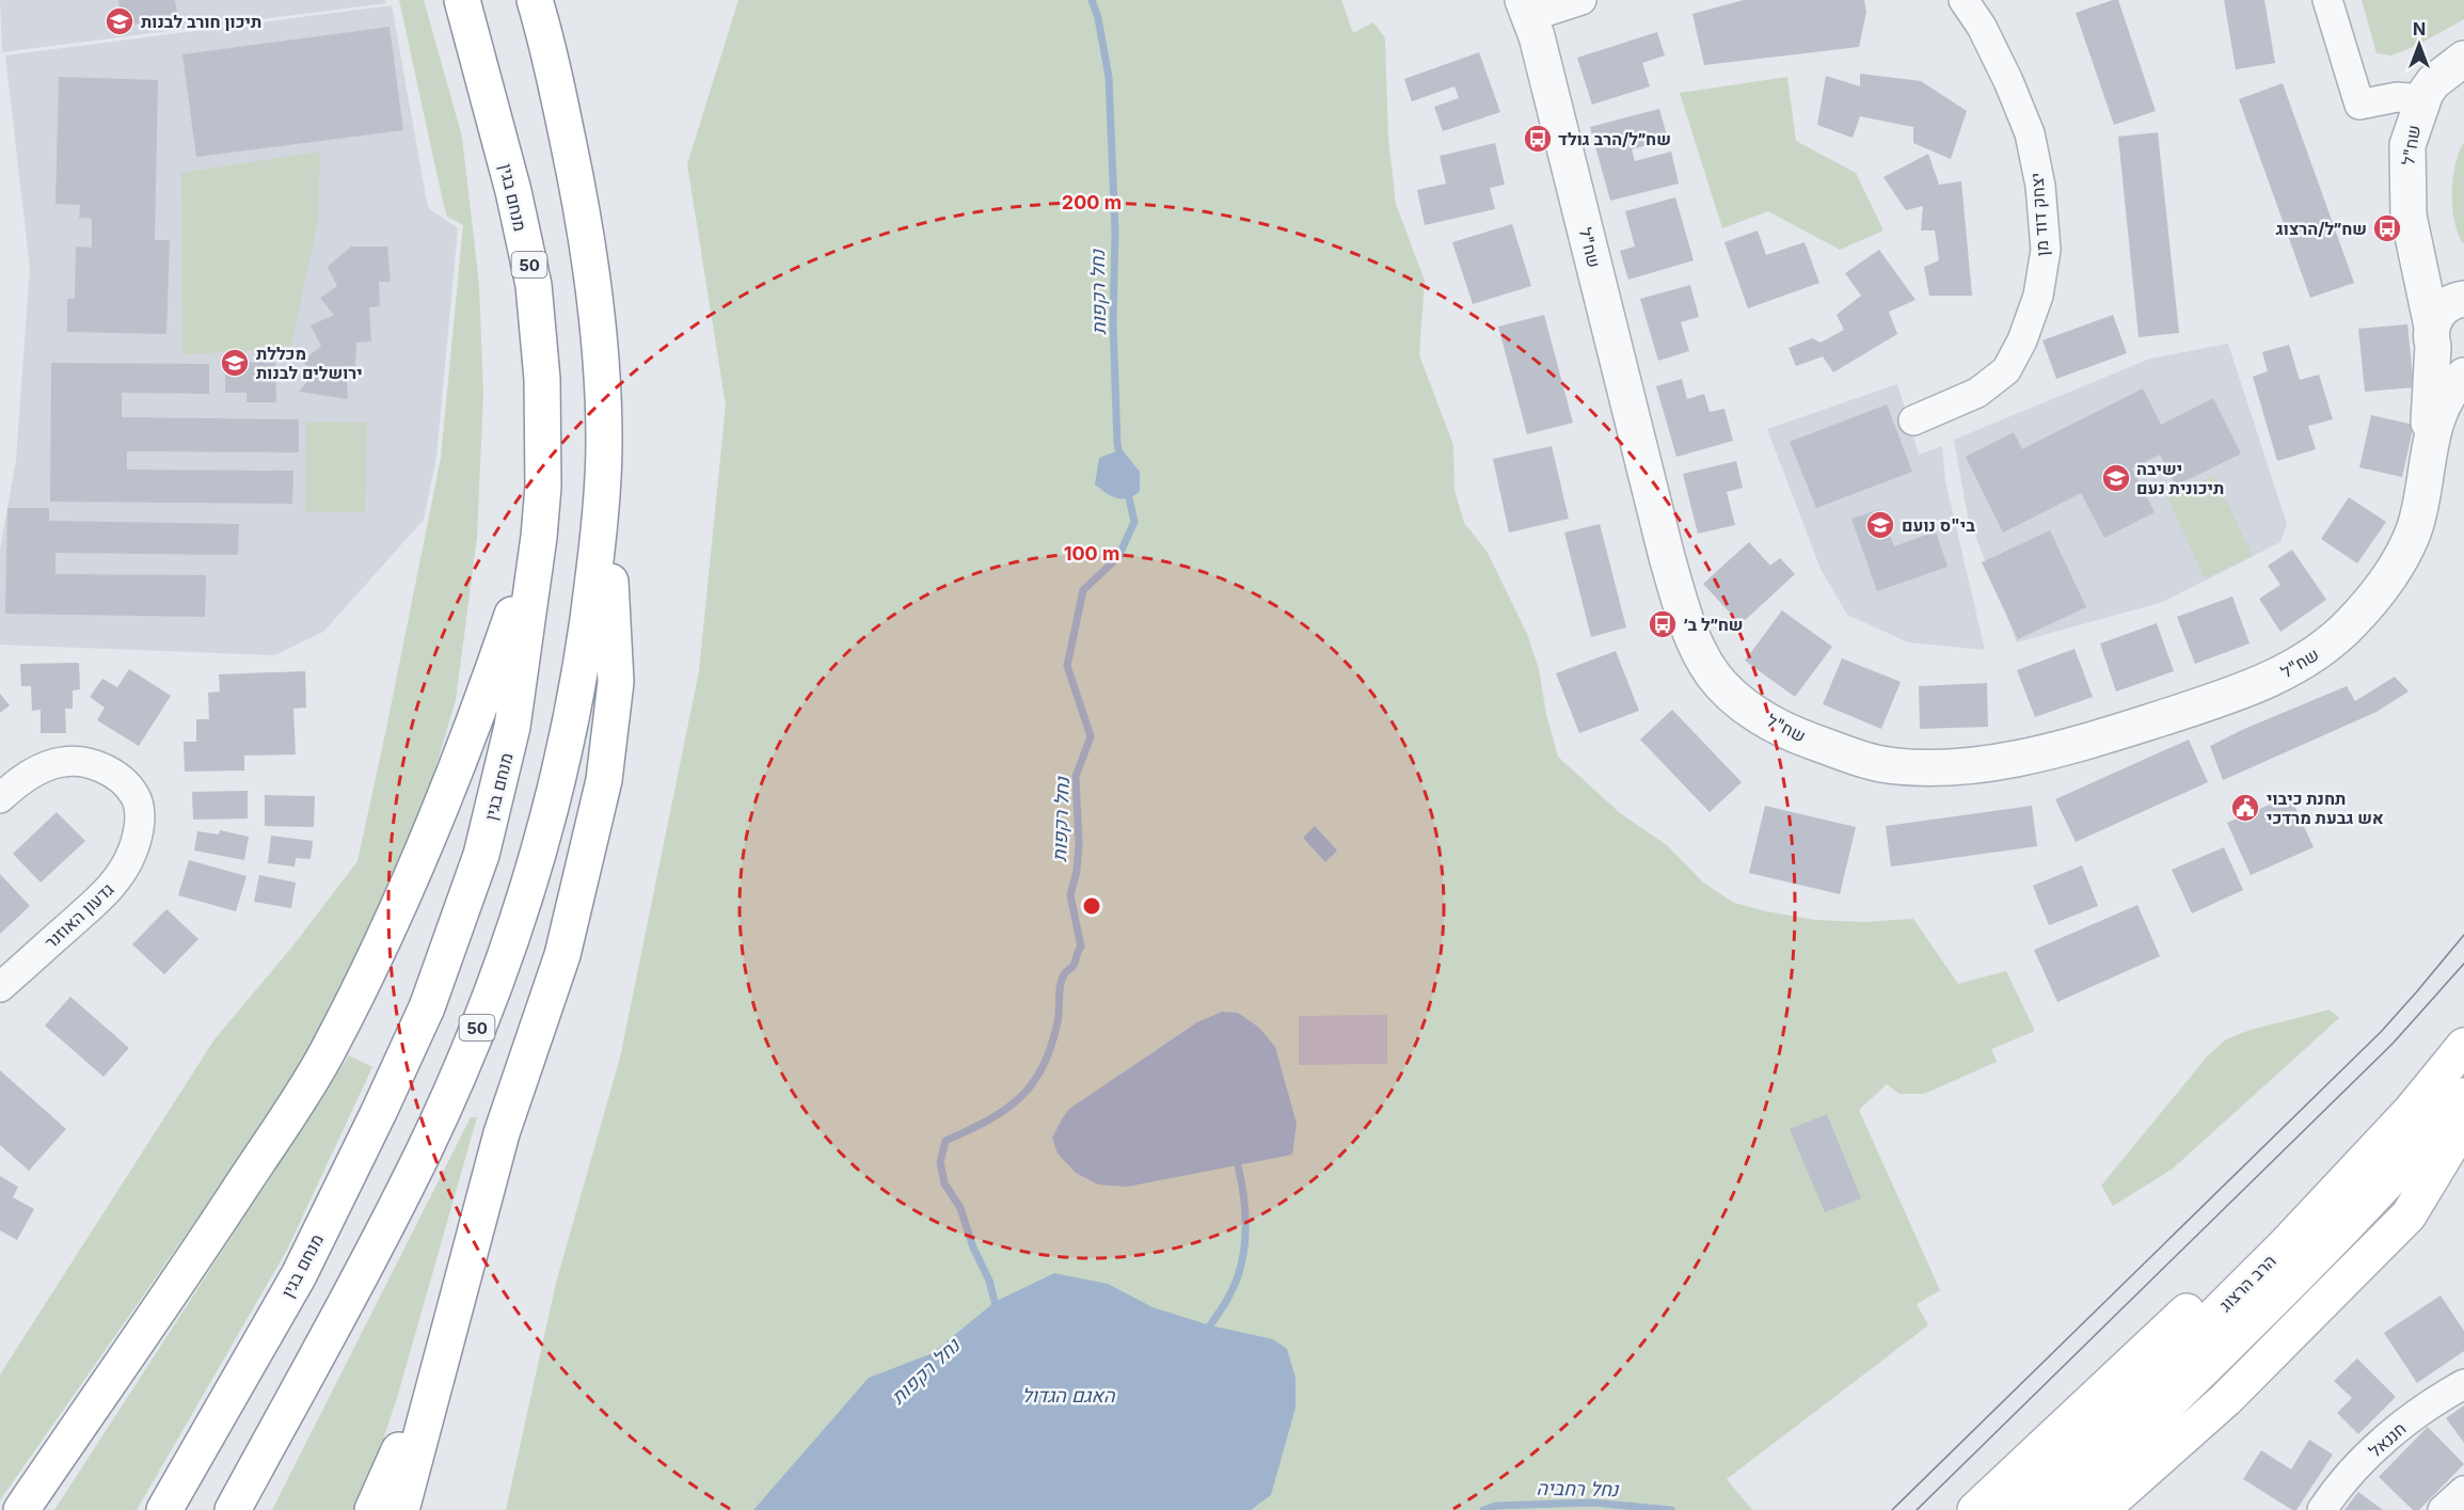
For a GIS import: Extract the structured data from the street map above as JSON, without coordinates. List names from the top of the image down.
{
  "streets": {
    "main road": ["מנחם בגין", "50", "הרב הרצוג"],
    "street": [
      "שח\"ל",
      "יצחק דוד מן",
      "גדעון האוזנר",
      "חננאל"
    ]
  },
  "water": ["נחל רקפות", "האגם הגדול", "נחל רחביה"],
  "places": {
    "school or university": [
      "תיכון חורב לבנות",
      "מכללת ירושלים לבנות",
      "ישיבה תיכונית נעם",
      "בי\"ס נועם"
    ],
    "bus stop": ["שח״ל/הרב גולד", "שח״ל/הרצוג", "שח״ל ב׳"],
    "public building": ["תחנת כיבוי אש גבעת מרדכי"]
  },
  "north": "top",
  "rings": ["200 m", "100 m"]
}
